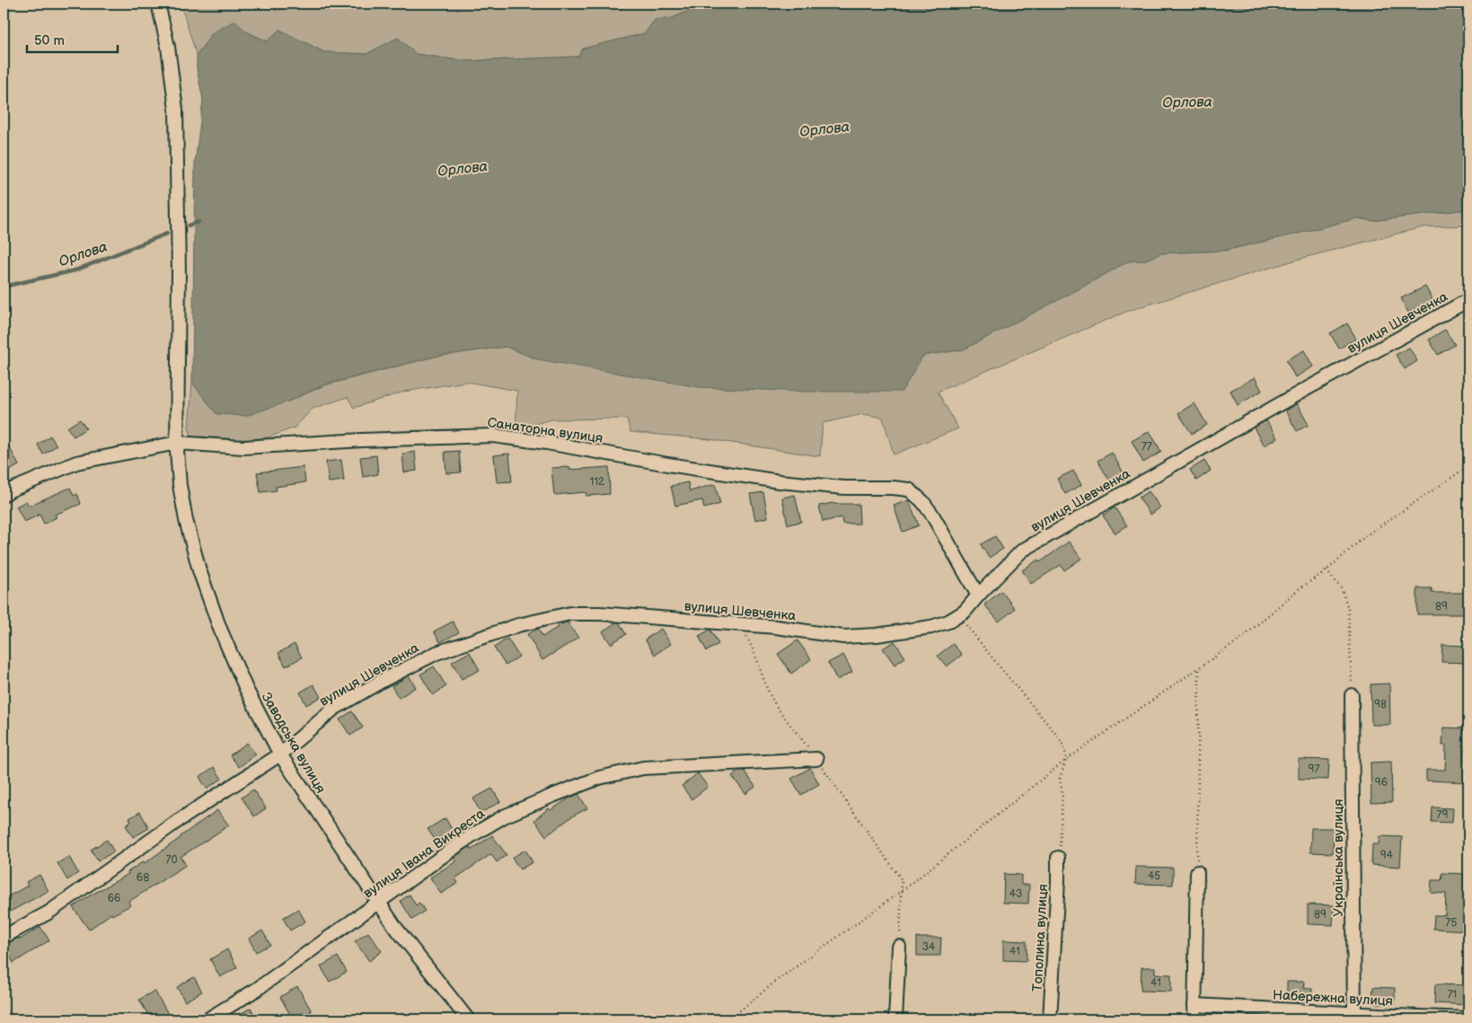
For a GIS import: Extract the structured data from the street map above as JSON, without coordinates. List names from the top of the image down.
{
  "streets": {
    "street": [
      "вулиця Шевченка",
      "Санаторна вулиця",
      "Заводська вулиця",
      "вулиця Івана Викреста",
      "Українська вулиця",
      "Тополина вулиця",
      "Набережна вулиця"
    ]
  },
  "crossings": [
    ["вулиця Шевченка", "Санаторна вулиця"],
    ["вулиця Шевченка", "Заводська вулиця"],
    ["Санаторна вулиця", "Заводська вулиця"],
    ["Заводська вулиця", "вулиця Івана Викреста"],
    ["Українська вулиця", "Набережна вулиця"]
  ],
  "water": ["Орлова"],
  "house_numbers": [
    "77",
    "112",
    "89",
    "98",
    "97",
    "96",
    "79",
    "94",
    "70",
    "45",
    "68",
    "43",
    "66",
    "89",
    "75",
    "34",
    "41",
    "41",
    "71"
  ],
  "scale_bar": "50 m"
}
